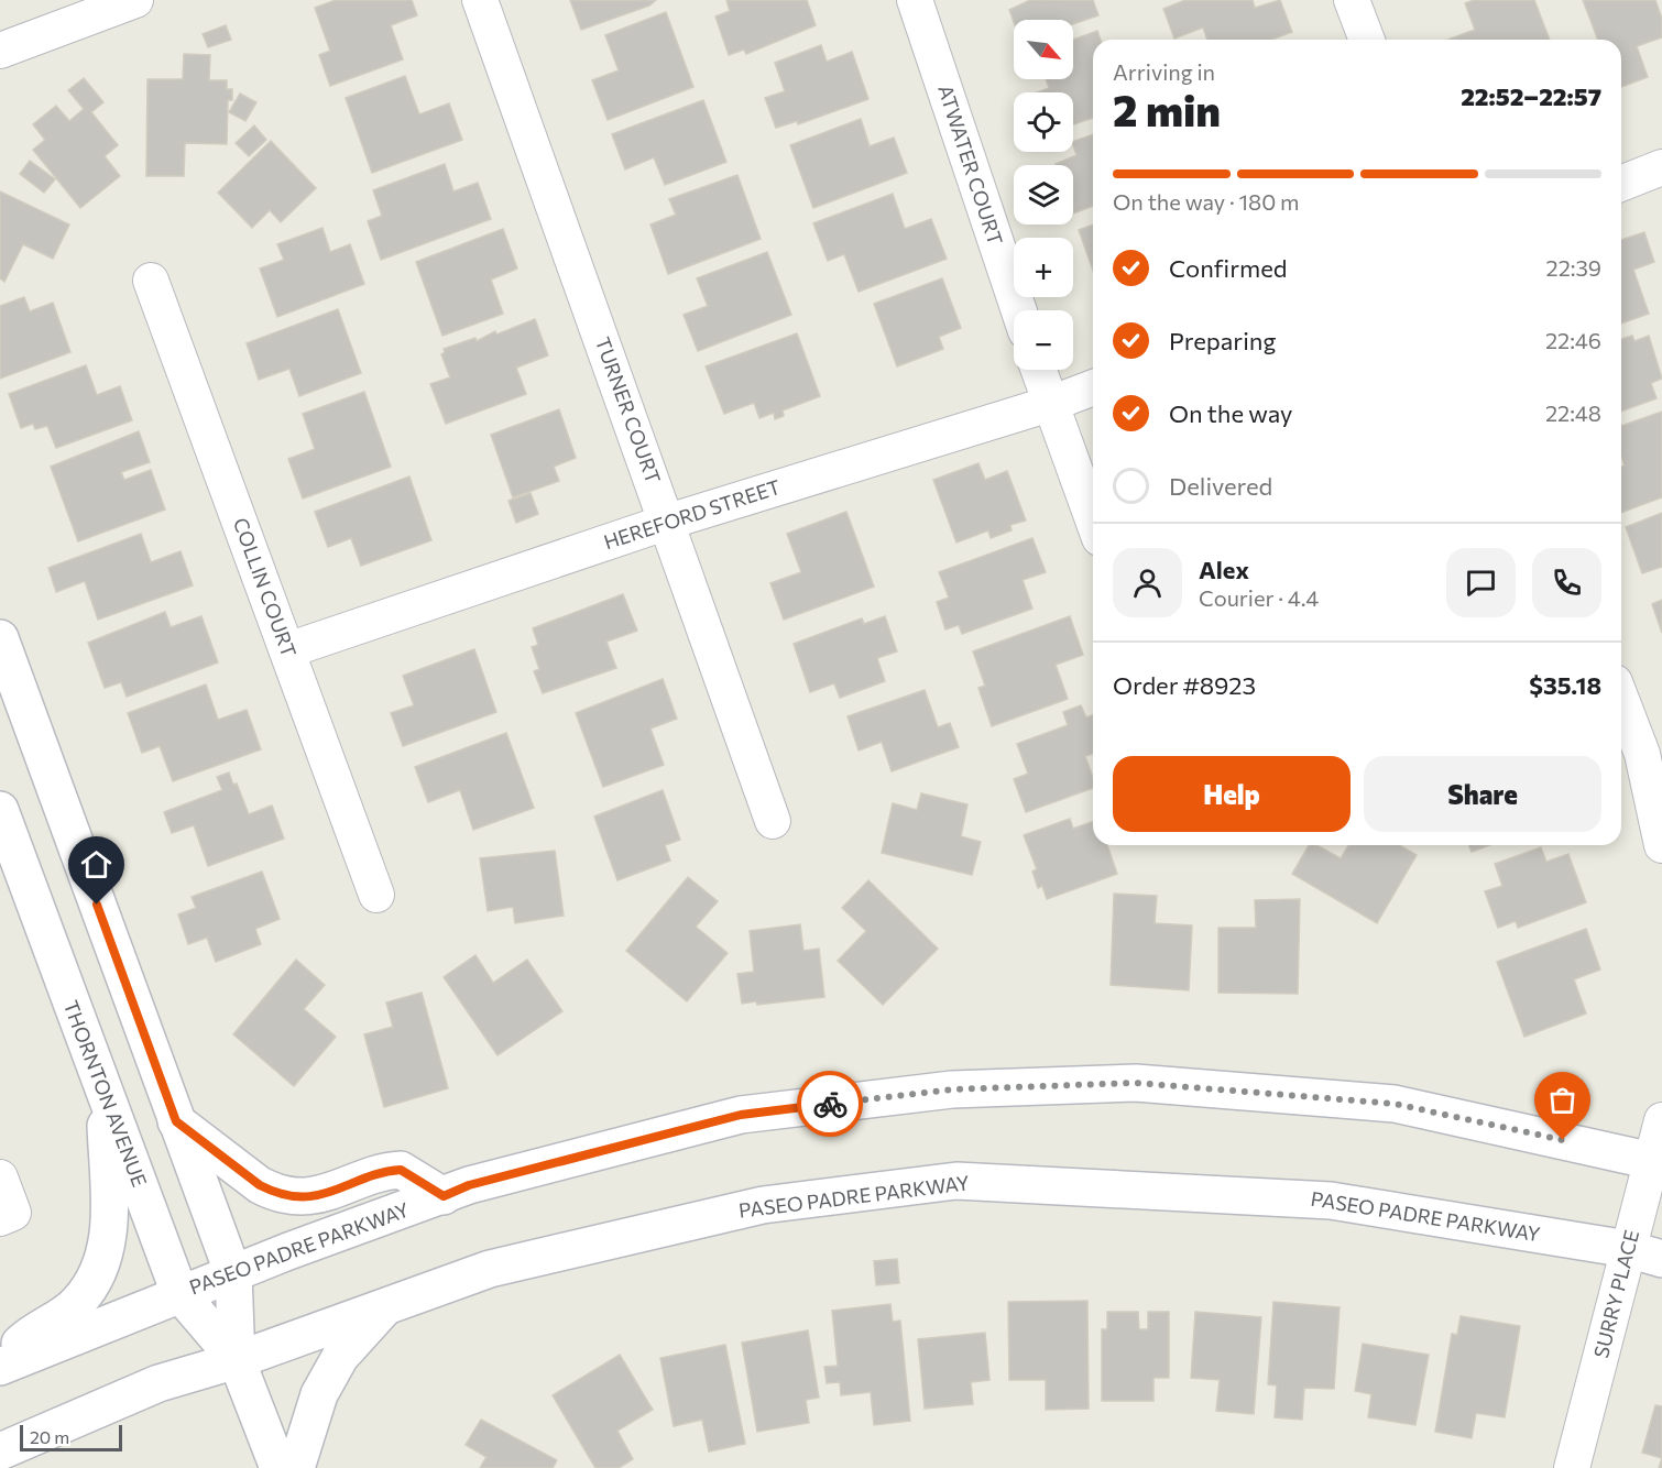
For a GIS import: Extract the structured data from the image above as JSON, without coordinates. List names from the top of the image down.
{
  "streets": {
    "main road": ["THORNTON AVENUE", "PASEO PADRE PARKWAY"],
    "street": [
      "ATWATER COURT",
      "TURNER COURT",
      "HEREFORD STREET",
      "COLLIN COURT",
      "SURRY PLACE"
    ]
  },
  "crossings": [
    ["TURNER COURT", "HEREFORD STREET"],
    ["HEREFORD STREET", "COLLIN COURT"],
    ["THORNTON AVENUE", "PASEO PADRE PARKWAY"],
    ["PASEO PADRE PARKWAY", "SURRY PLACE"]
  ],
  "scale_bar": "20 m",
  "north": "bottom right",
  "page": {
    "map_buttons": ["+", "−"],
    "heading": ["2 min", "Arriving in", "22:52–22:57"],
    "panel": [
      "Alex",
      "Courier · 4.4",
      "Order #8923",
      "$35.18"
    ],
    "bar": "On the way · 180 m",
    "list": [
      ["Confirmed", "22:39"],
      ["Preparing", "22:46"],
      ["On the way", "22:48"],
      "Delivered"
    ],
    "buttons": ["Help", "Share"],
    "scale": "20 m"
  }
}
